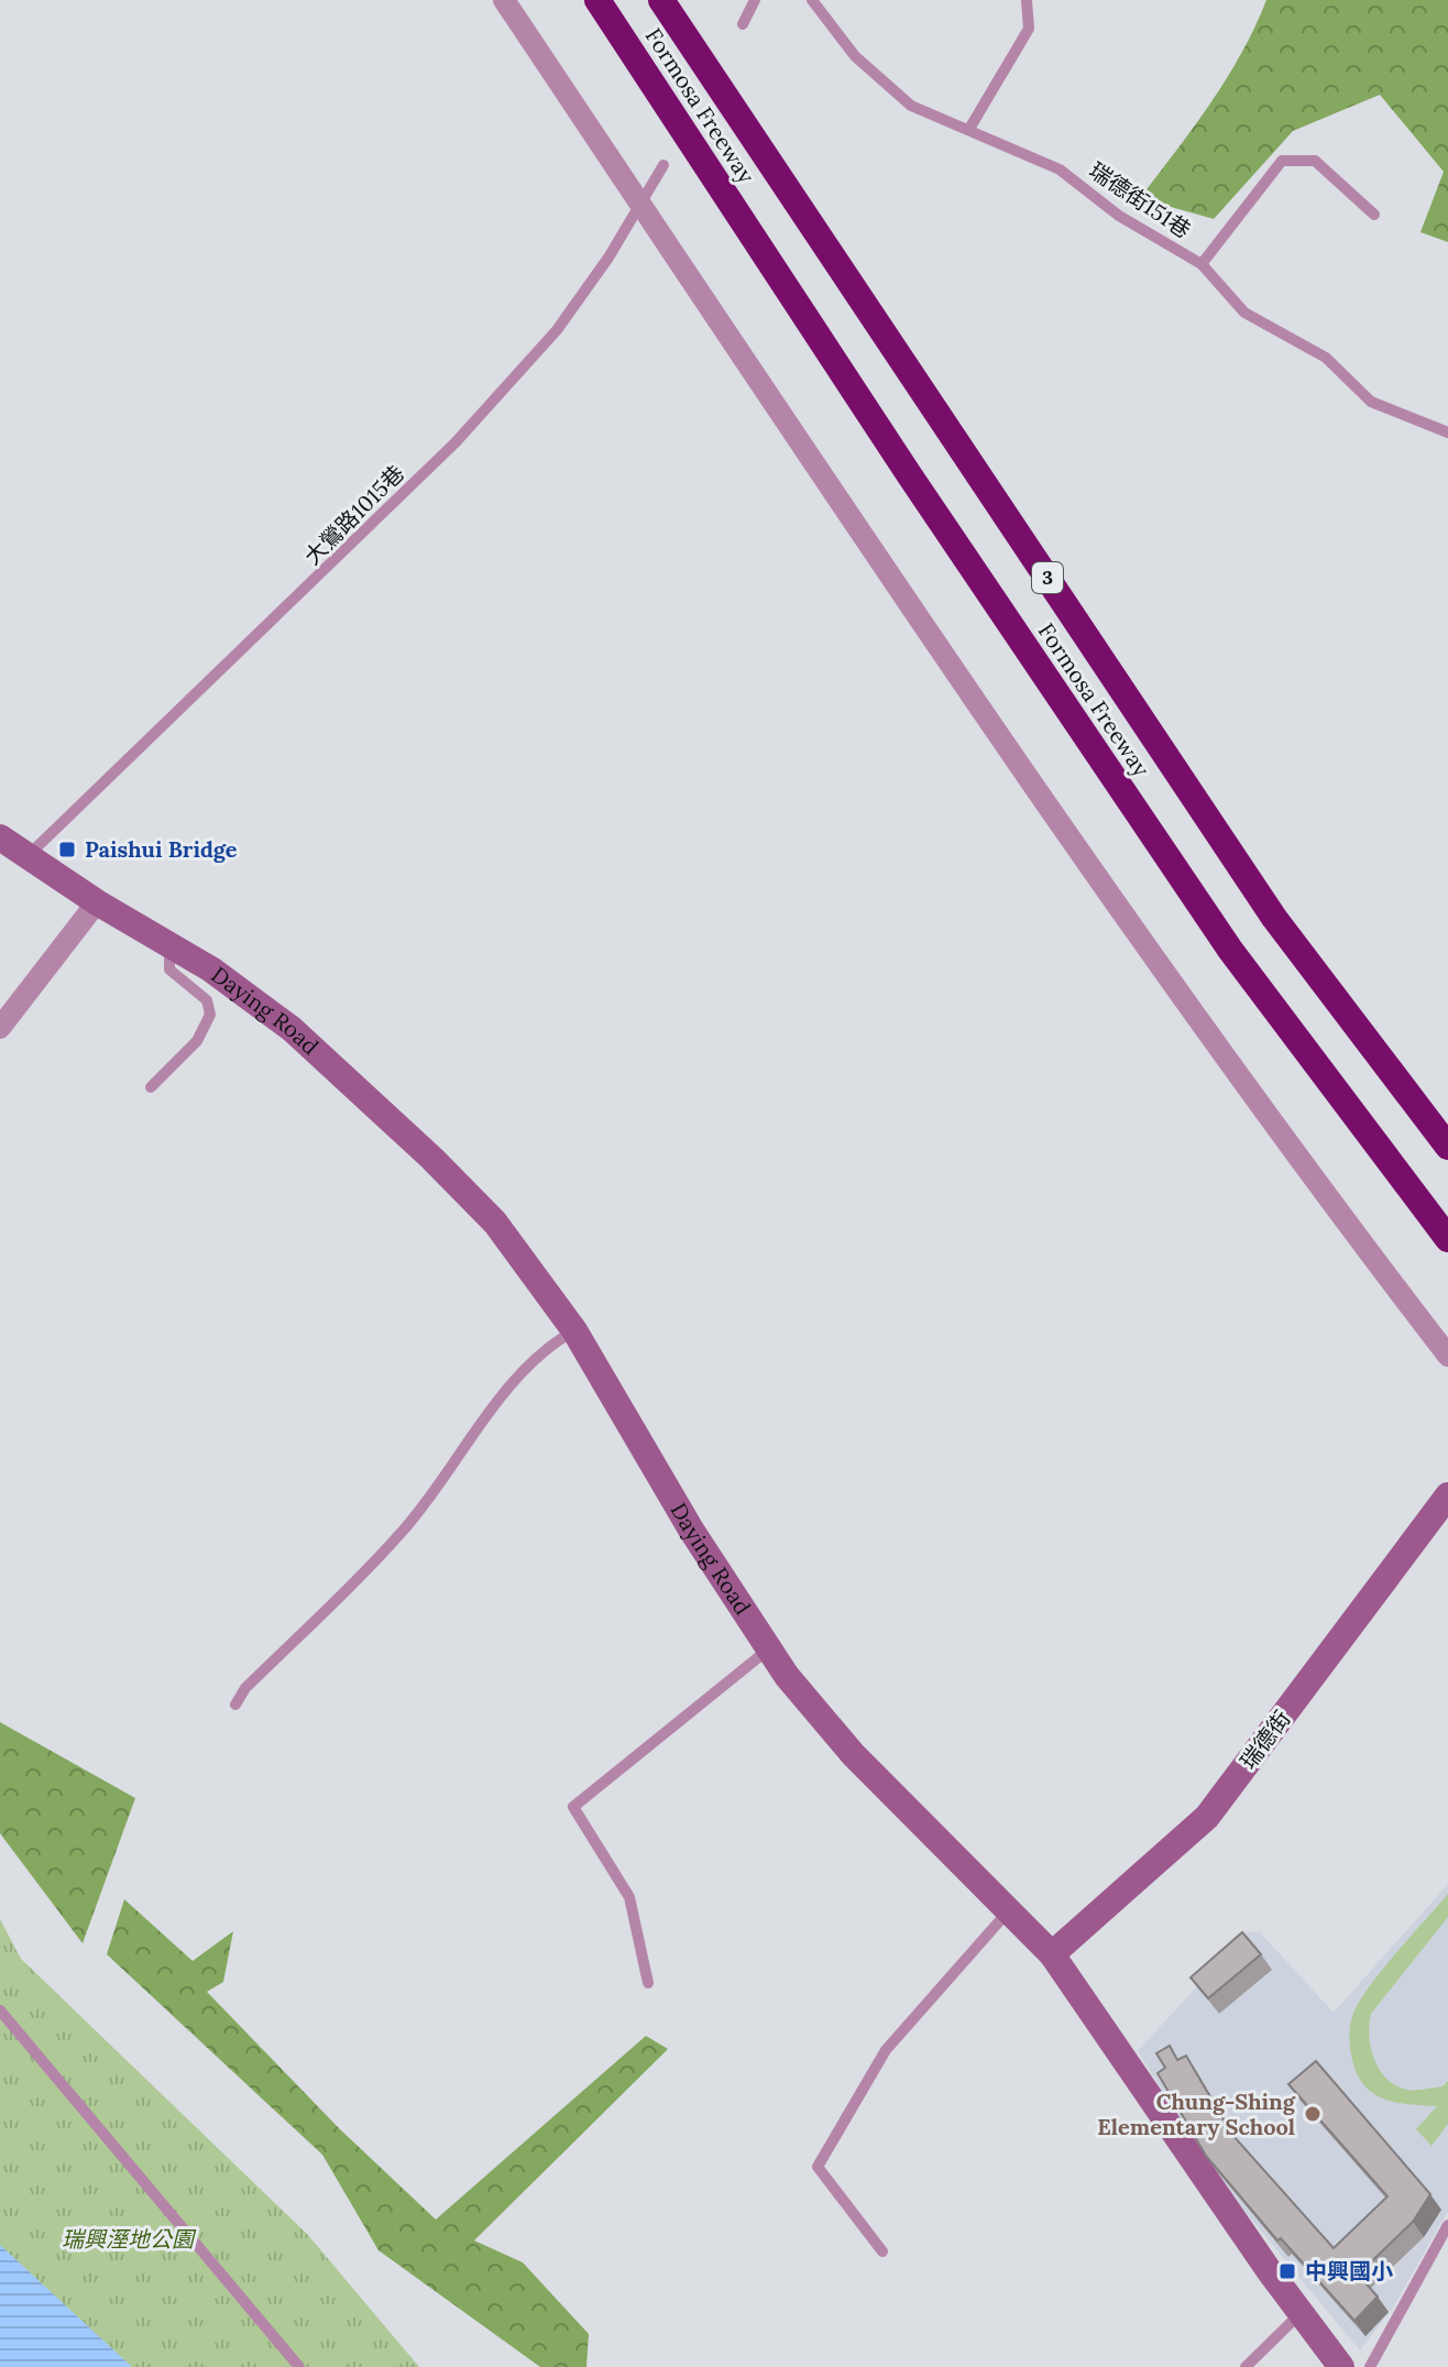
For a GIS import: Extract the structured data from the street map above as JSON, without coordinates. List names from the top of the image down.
{
  "streets": {
    "highway": ["Formosa Freeway", "3"],
    "street": ["Daying Road", "瑞德街"],
    "lane": ["瑞德街151巷", "大鶯路1015巷"]
  },
  "crossings": [
    ["大鶯路1015巷", "Daying Road"],
    ["Daying Road", "瑞德街"]
  ],
  "parks": ["瑞興溼地公園"],
  "places": {
    "transit": ["Paishui Bridge", "中興國小"],
    "other": ["Chung-Shing Elementary School"]
  }
}
